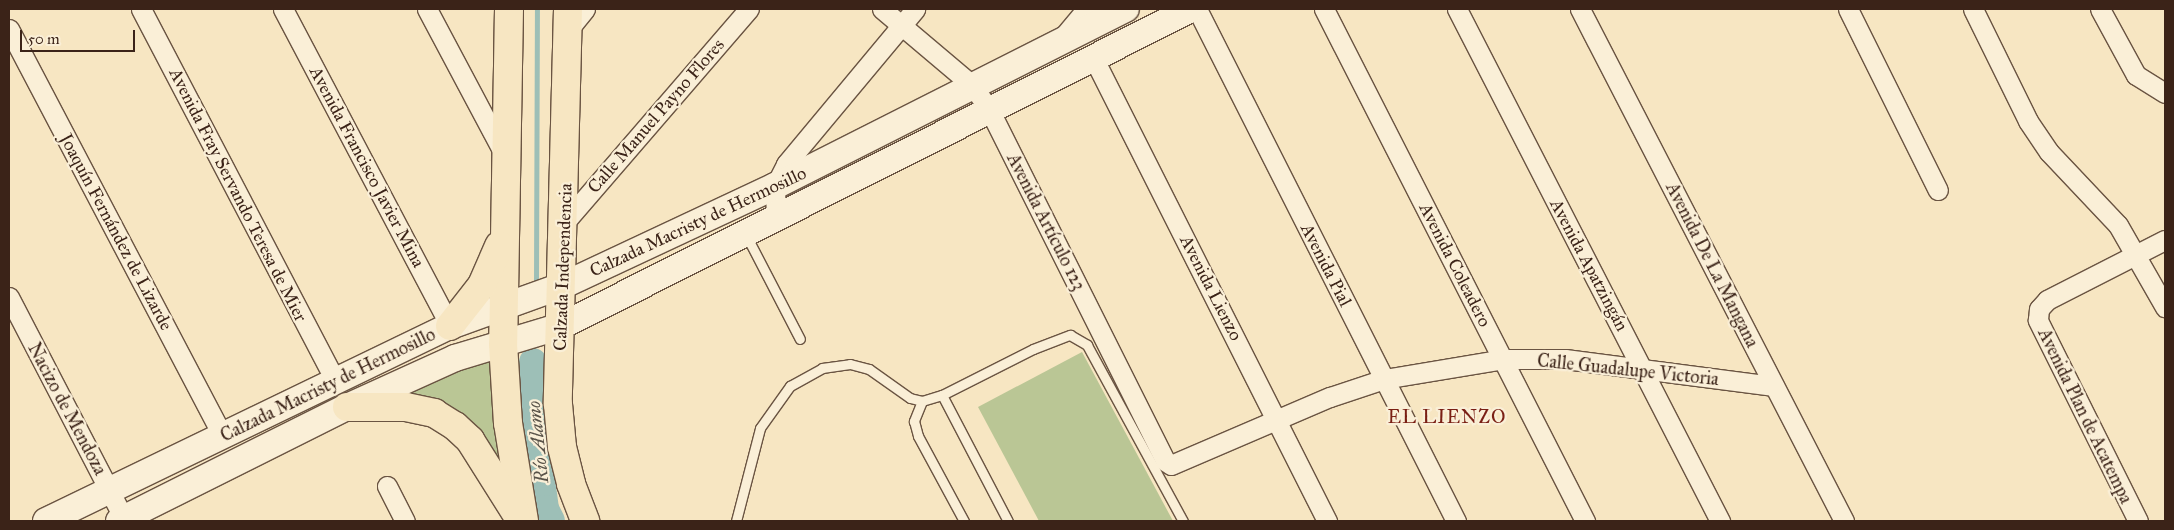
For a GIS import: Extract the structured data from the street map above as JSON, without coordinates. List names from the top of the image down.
{
  "streets": {
    "main road": ["Calzada Macristy de Hermosillo", "Calzada Independencia"],
    "street": [
      "Calle Manuel Payno Flores",
      "Avenida Francisco Javier Mina",
      "Avenida Fray Servando Teresa de Mier",
      "Avenida Artículo 123",
      "Joaquín Fernández de Lizarde",
      "Avenida Pial",
      "Avenida Coleadero",
      "Avenida Apatzingán",
      "Avenida De La Mangana",
      "Avenida Lienzo",
      "Calle Guadalupe Victoria",
      "Nacizo de Mendoza",
      "Avenida Plan de Acatempa"
    ]
  },
  "crossings": [
    ["Calle Manuel Payno Flores", "Calzada Independencia"],
    ["Avenida Francisco Javier Mina", "Calzada Macristy de Hermosillo"],
    ["Avenida Fray Servando Teresa de Mier", "Calzada Macristy de Hermosillo"],
    ["Calzada Macristy de Hermosillo", "Avenida Artículo 123"],
    ["Calzada Macristy de Hermosillo", "Joaquín Fernández de Lizarde"],
    ["Calzada Macristy de Hermosillo", "Calzada Independencia"],
    ["Calzada Macristy de Hermosillo", "Avenida Lienzo"],
    ["Calzada Macristy de Hermosillo", "Nacizo de Mendoza"],
    ["Avenida Artículo 123", "Calle Guadalupe Victoria"],
    ["Avenida Pial", "Calle Guadalupe Victoria"],
    ["Avenida Coleadero", "Calle Guadalupe Victoria"],
    ["Avenida Apatzingán", "Calle Guadalupe Victoria"],
    ["Avenida De La Mangana", "Calle Guadalupe Victoria"],
    ["Avenida Lienzo", "Calle Guadalupe Victoria"]
  ],
  "districts": ["EL LIENZO"],
  "water": ["Río Alamo"],
  "scale_bar": "50 m"
}
